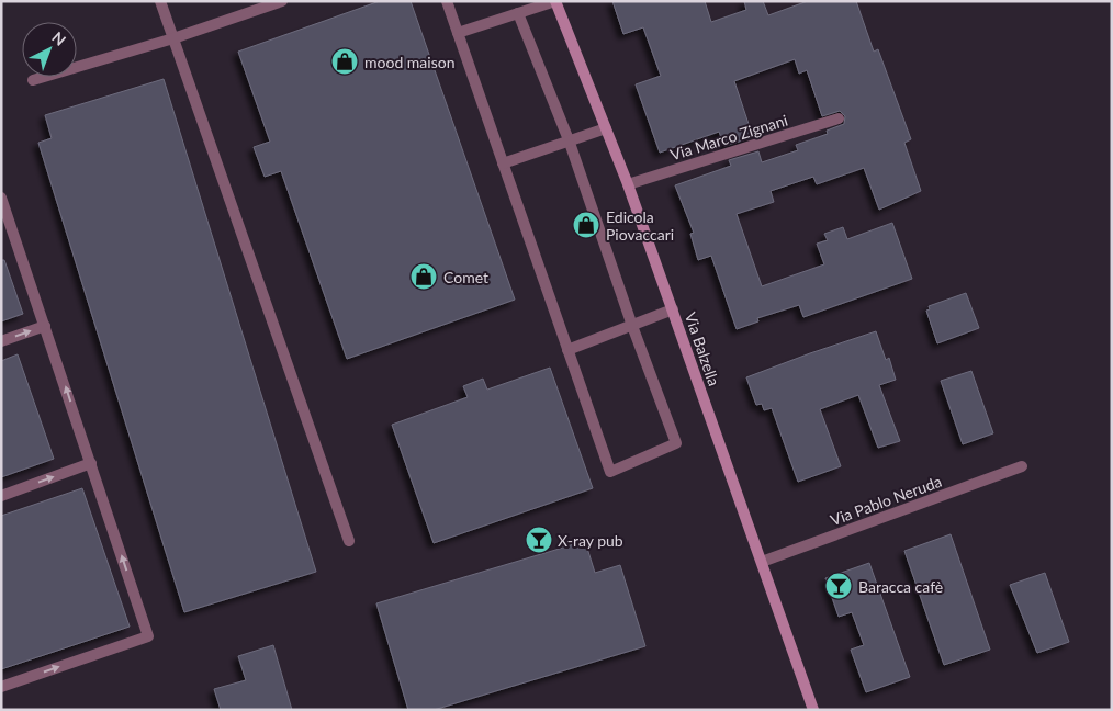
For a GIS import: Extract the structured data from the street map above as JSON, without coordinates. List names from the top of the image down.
{
  "streets": {
    "street": ["Via Marco Zignani", "Via Balzella", "Via Pablo Neruda"]
  },
  "crossings": [
    ["Via Marco Zignani", "Via Balzella"],
    ["Via Balzella", "Via Pablo Neruda"]
  ],
  "places": {
    "shop": ["mood maison", "Edicola Piovaccari", "Comet"],
    "bar": ["X-ray pub", "Baracca cafè"]
  },
  "north": "top right"
}
